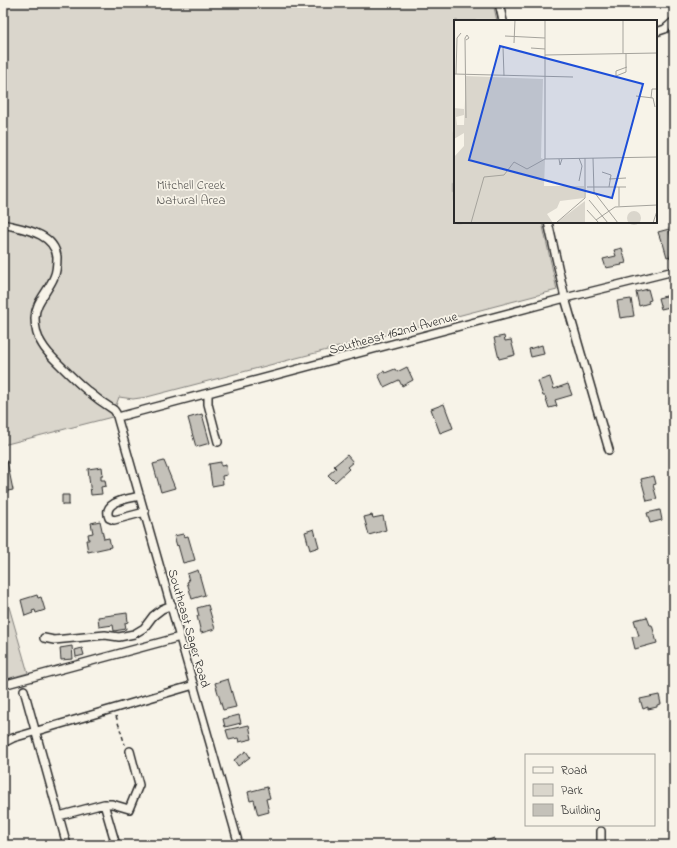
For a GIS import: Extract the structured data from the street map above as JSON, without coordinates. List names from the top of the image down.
{
  "streets": {
    "street": ["Southeast 162nd Avenue", "Southeast Sager Road"]
  },
  "crossings": [
    ["Southeast 162nd Avenue", "Southeast Sager Road"]
  ],
  "parks": ["Mitchell Creek Natural Area"],
  "legend": ["Road", "Park", "Building"]
}
